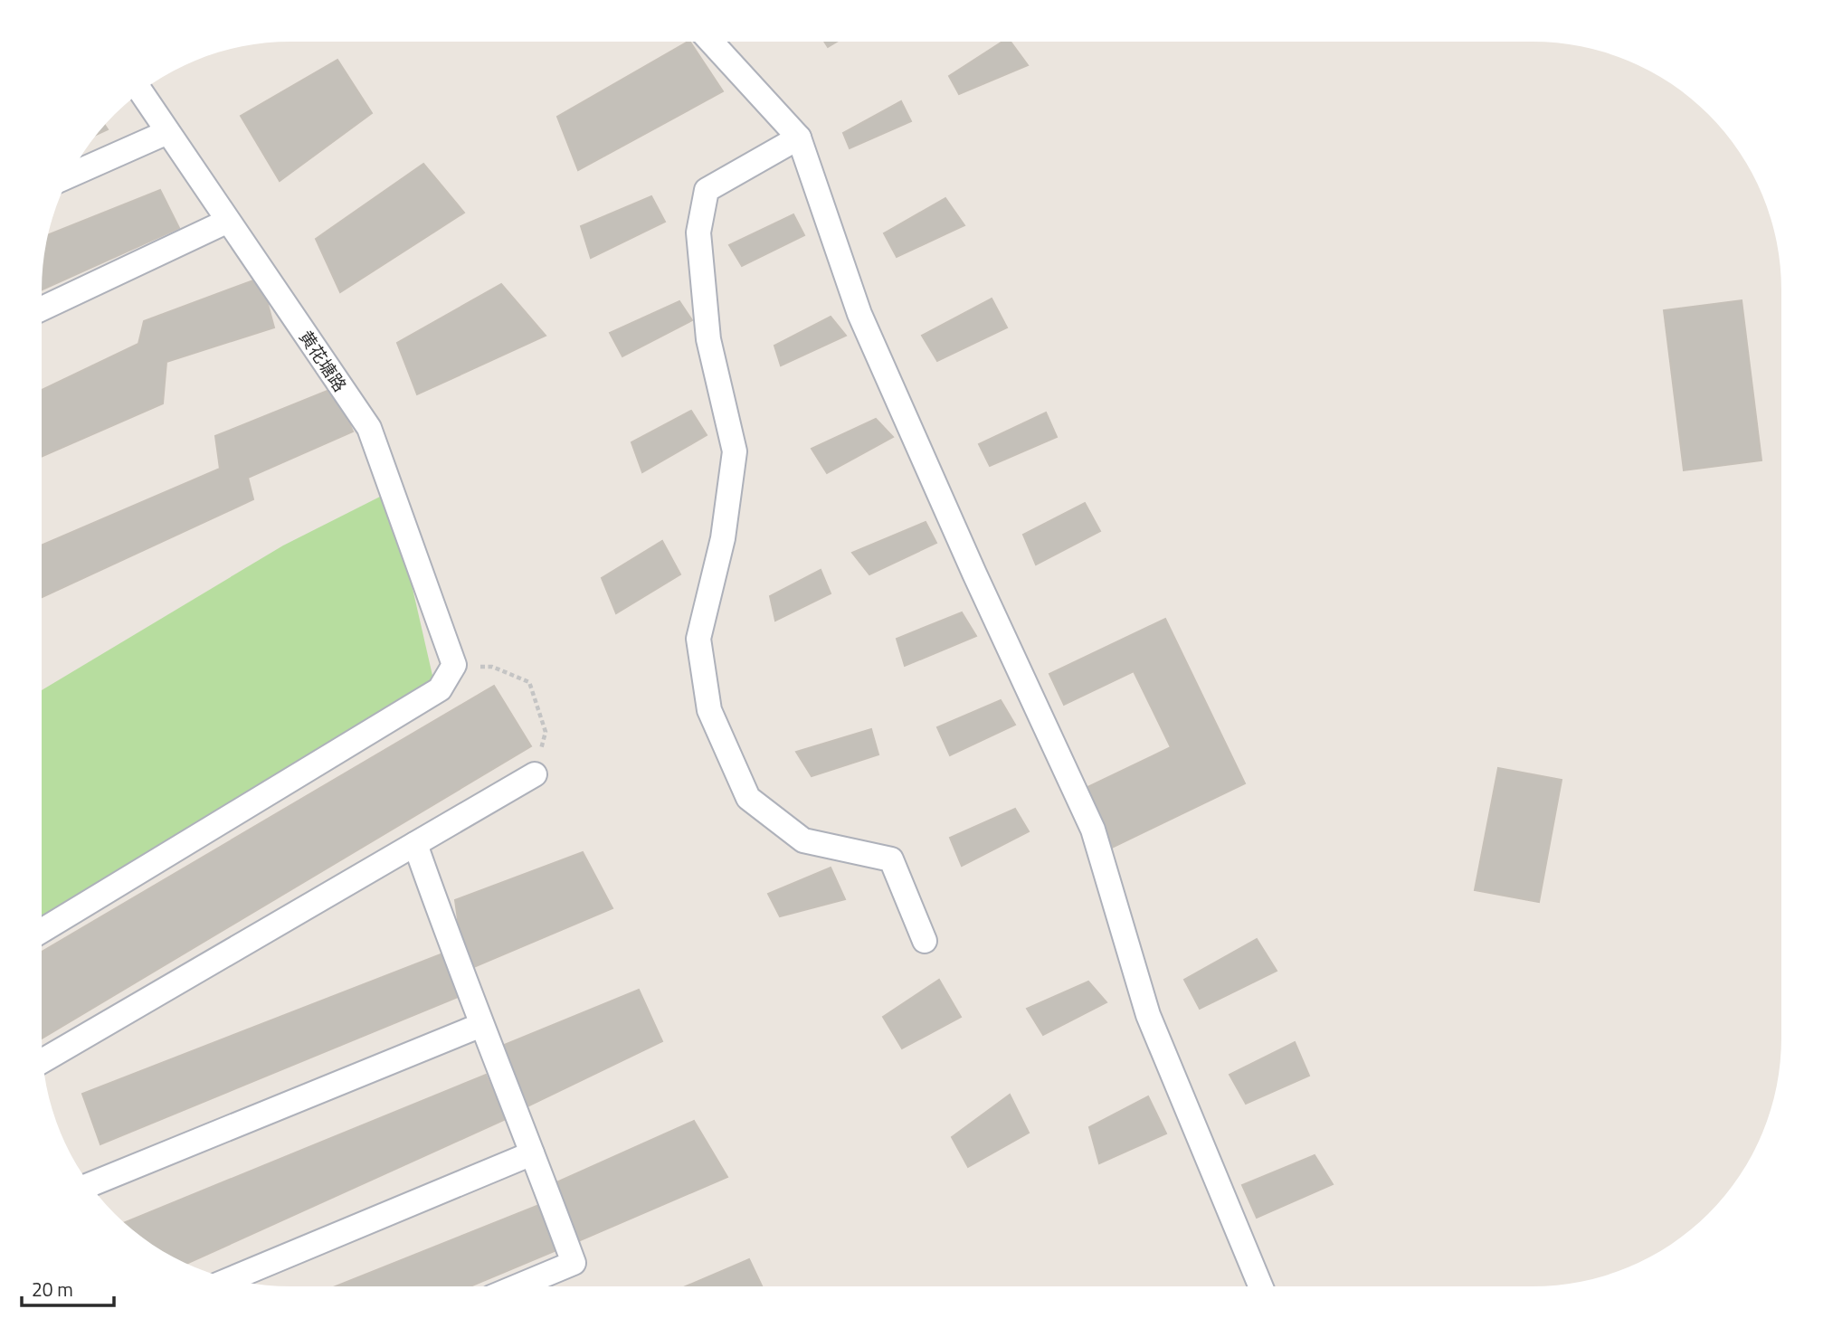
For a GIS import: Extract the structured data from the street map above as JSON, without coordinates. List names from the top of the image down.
{
  "streets": {
    "street": ["黄花塘路"]
  },
  "scale_bar": "20 m"
}
